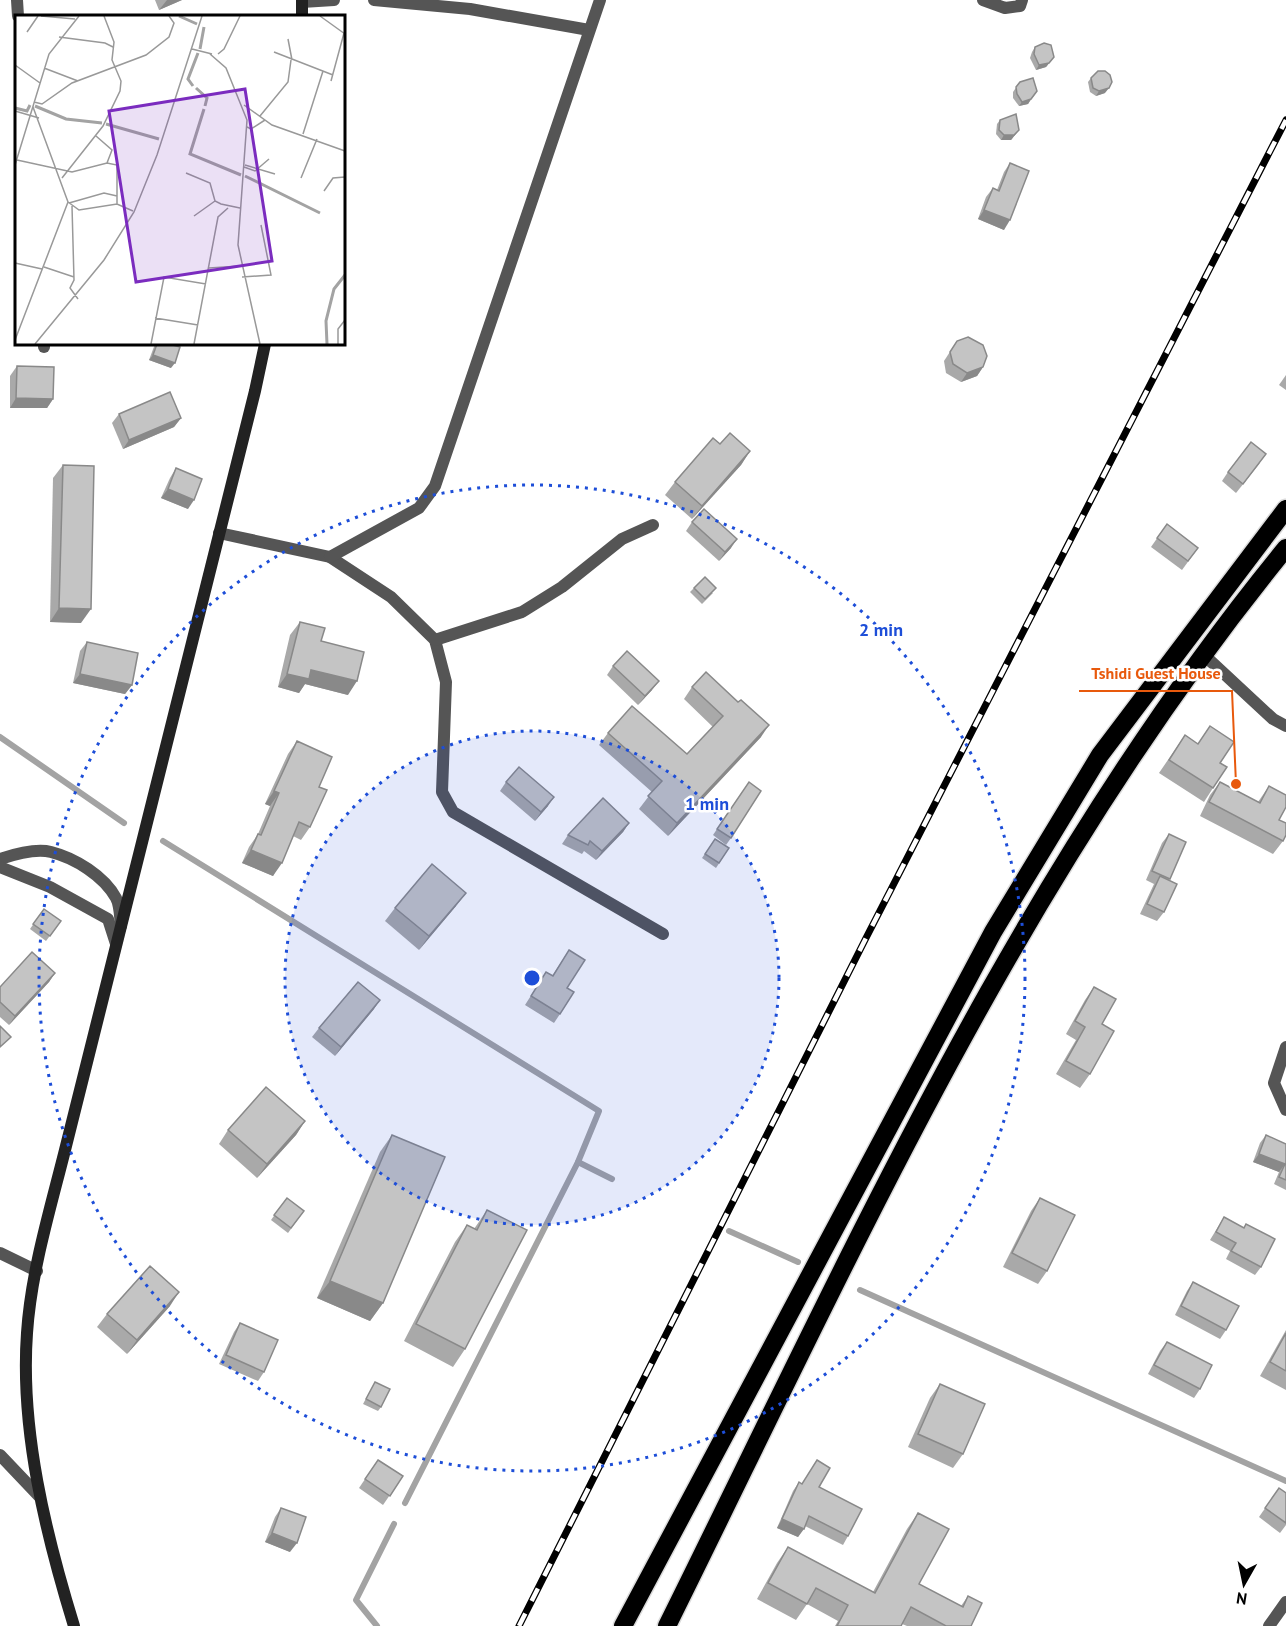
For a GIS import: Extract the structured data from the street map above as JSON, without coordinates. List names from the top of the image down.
{
  "places": ["Tshidi Guest House"],
  "north": "bottom",
  "rings": ["2 min", "1 min"]
}
